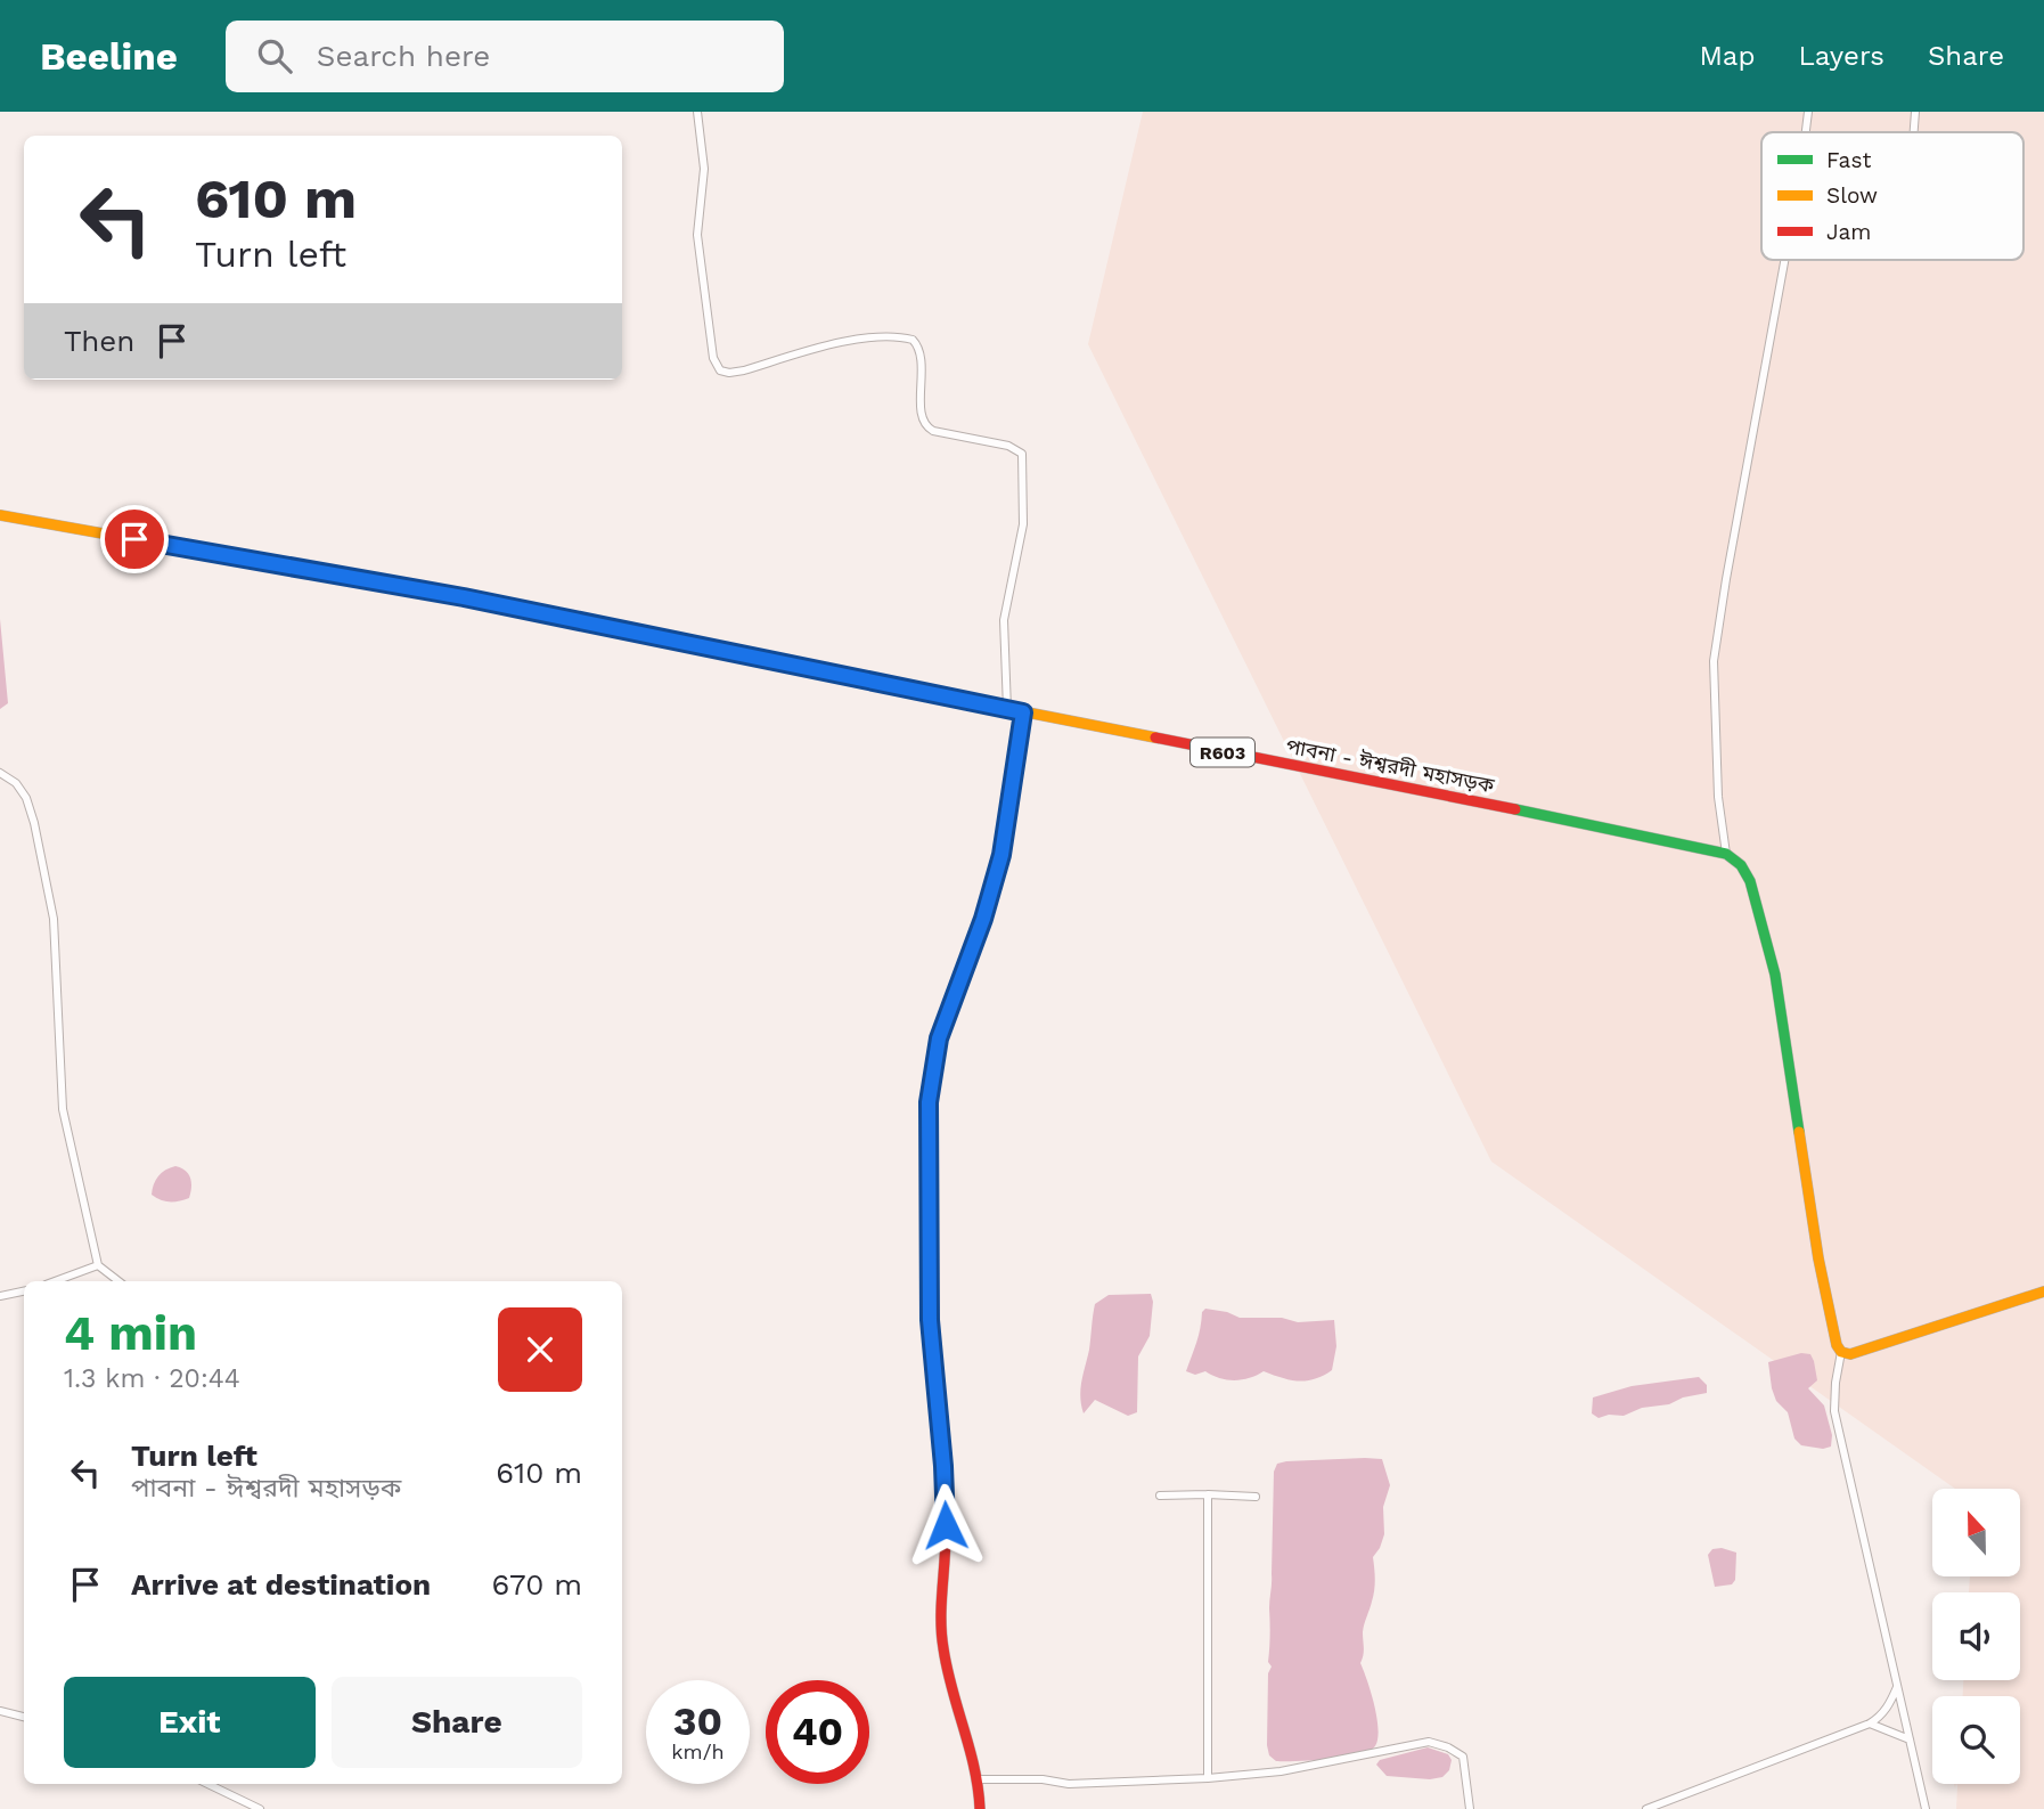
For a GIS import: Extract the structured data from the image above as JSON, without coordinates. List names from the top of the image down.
{
  "streets": {
    "main road": ["R603", "পাবনা - ঈশ্বরদী মহাসড়ক"]
  },
  "legend": ["Fast", "Slow", "Jam"],
  "north": "top",
  "page": {
    "header": "Beeline",
    "search": "Search here",
    "nav": ["Map", "Layers", "Share"],
    "turn": ["610 m", "Turn left"],
    "then": "Then",
    "heading": ["4 min", "1.3 km · 20:44"],
    "list": [
      {
        "name": "Turn left",
        "note": "পাবনা - ঈশ্বরদী মহাসড়ক",
        "value": "610 m"
      },
      {
        "name": "Arrive at destination",
        "value": "670 m"
      }
    ],
    "buttons": ["Exit", "Share"],
    "speed": "30 km/h",
    "limit": "40"
  }
}
